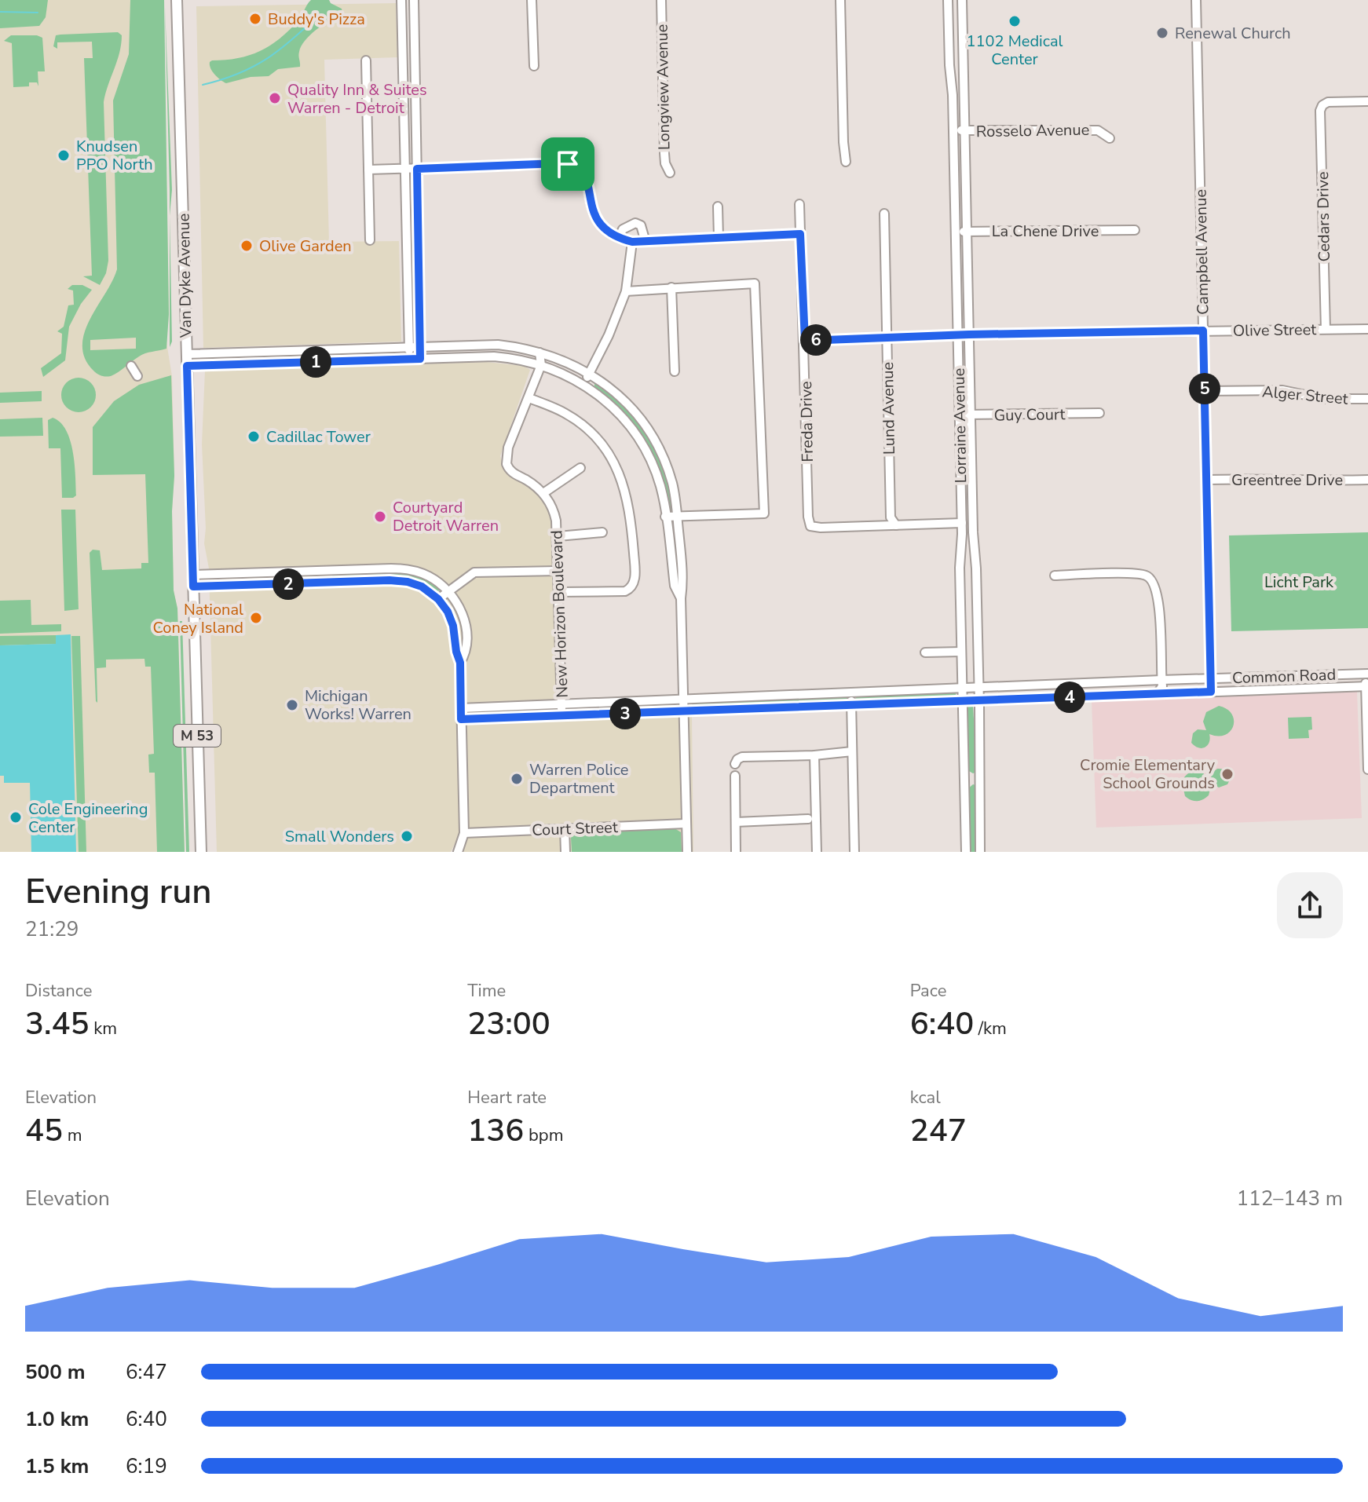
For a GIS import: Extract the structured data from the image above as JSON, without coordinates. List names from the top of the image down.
{
  "streets": {
    "main road": ["Van Dyke Avenue", "M 53"],
    "street": [
      "Longview Avenue",
      "Rosselo Avenue",
      "Cedars Drive",
      "La Chene Drive",
      "Campbell Avenue",
      "Olive Street",
      "Alger Street",
      "Lund Avenue",
      "Guy Court",
      "Freda Drive",
      "Lorraine Avenue",
      "Greentree Drive",
      "New Horizon Boulevard",
      "Common Road",
      "Court Street"
    ]
  },
  "crossings": [
    ["Rosselo Avenue", "Lorraine Avenue"],
    ["Cedars Drive", "Olive Street"],
    ["La Chene Drive", "Lorraine Avenue"],
    ["Campbell Avenue", "Olive Street"],
    ["Campbell Avenue", "Alger Street"],
    ["Campbell Avenue", "Greentree Drive"],
    ["Campbell Avenue", "Common Road"],
    ["Olive Street", "Lund Avenue"],
    ["Olive Street", "Freda Drive"],
    ["Olive Street", "Lorraine Avenue"],
    ["Lund Avenue", "Freda Drive"],
    ["Guy Court", "Lorraine Avenue"],
    ["Lorraine Avenue", "Common Road"],
    ["New Horizon Boulevard", "Common Road"]
  ],
  "parks": ["Licht Park"],
  "places": [
    "Buddy's Pizza",
    "1102 Medical Center",
    "Renewal Church",
    "Quality Inn & Suites Warren - Detroit",
    "Knudsen PPO North",
    "Olive Garden",
    "Cadillac Tower",
    "Courtyard Detroit Warren",
    "National Coney Island",
    "Michigan Works! Warren",
    "Cromie Elementary School Grounds",
    "Warren Police Department",
    "Cole Engineering Center",
    "Small Wonders"
  ],
  "page": {
    "pins": [
      "6",
      "1",
      "5",
      "2",
      "4",
      "3"
    ],
    "heading": ["Evening run", "21:29"],
    "stats": [
      ["Distance", "3.45 km"],
      ["Time", "23:00"],
      ["Pace", "6:40 /km"],
      ["Elevation", "45 m"],
      ["Heart rate", "136 bpm"],
      ["kcal", "247"]
    ],
    "chart": ["Elevation", "112–143 m"],
    "list": [
      {
        "name": "500 m",
        "note": "6:47"
      },
      {
        "name": "1.0 km",
        "note": "6:40"
      },
      {
        "name": "1.5 km",
        "note": "6:19"
      }
    ]
  }
}
